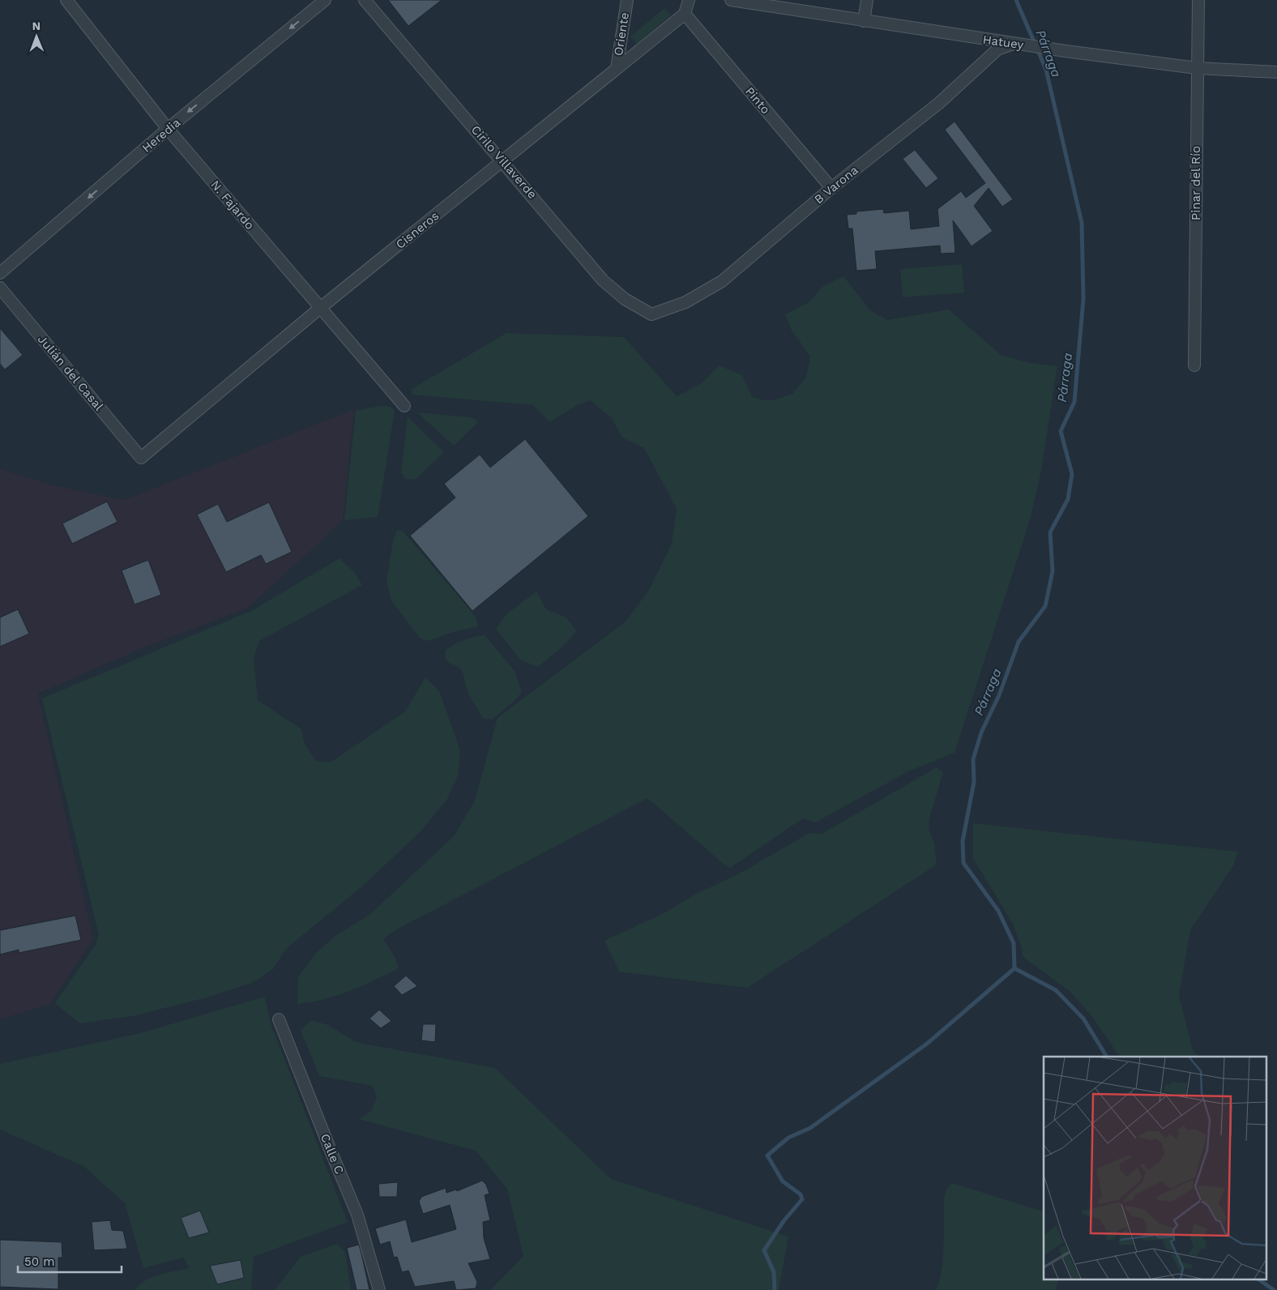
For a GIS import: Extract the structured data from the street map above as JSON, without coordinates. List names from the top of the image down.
{
  "streets": {
    "street": [
      "Oriente",
      "Hatuey",
      "Pinto",
      "Heredia",
      "Cirilo Villaverde",
      "Pinar del Río",
      "B Varona",
      "N. Fajardo",
      "Cisneros",
      "Julián del Casal",
      "Calle C"
    ]
  },
  "crossings": [
    ["Oriente", "Cisneros"],
    ["Hatuey", "Pinar del Río"],
    ["Hatuey", "B Varona"],
    ["Pinto", "B Varona"],
    ["Pinto", "Cisneros"],
    ["Heredia", "N. Fajardo"],
    ["Cirilo Villaverde", "B Varona"],
    ["Cirilo Villaverde", "Cisneros"],
    ["N. Fajardo", "Cisneros"],
    ["Cisneros", "Julián del Casal"]
  ],
  "one_way": ["Heredia"],
  "water": ["Párraga"],
  "scale_bar": "50 m",
  "north": "top"
}
